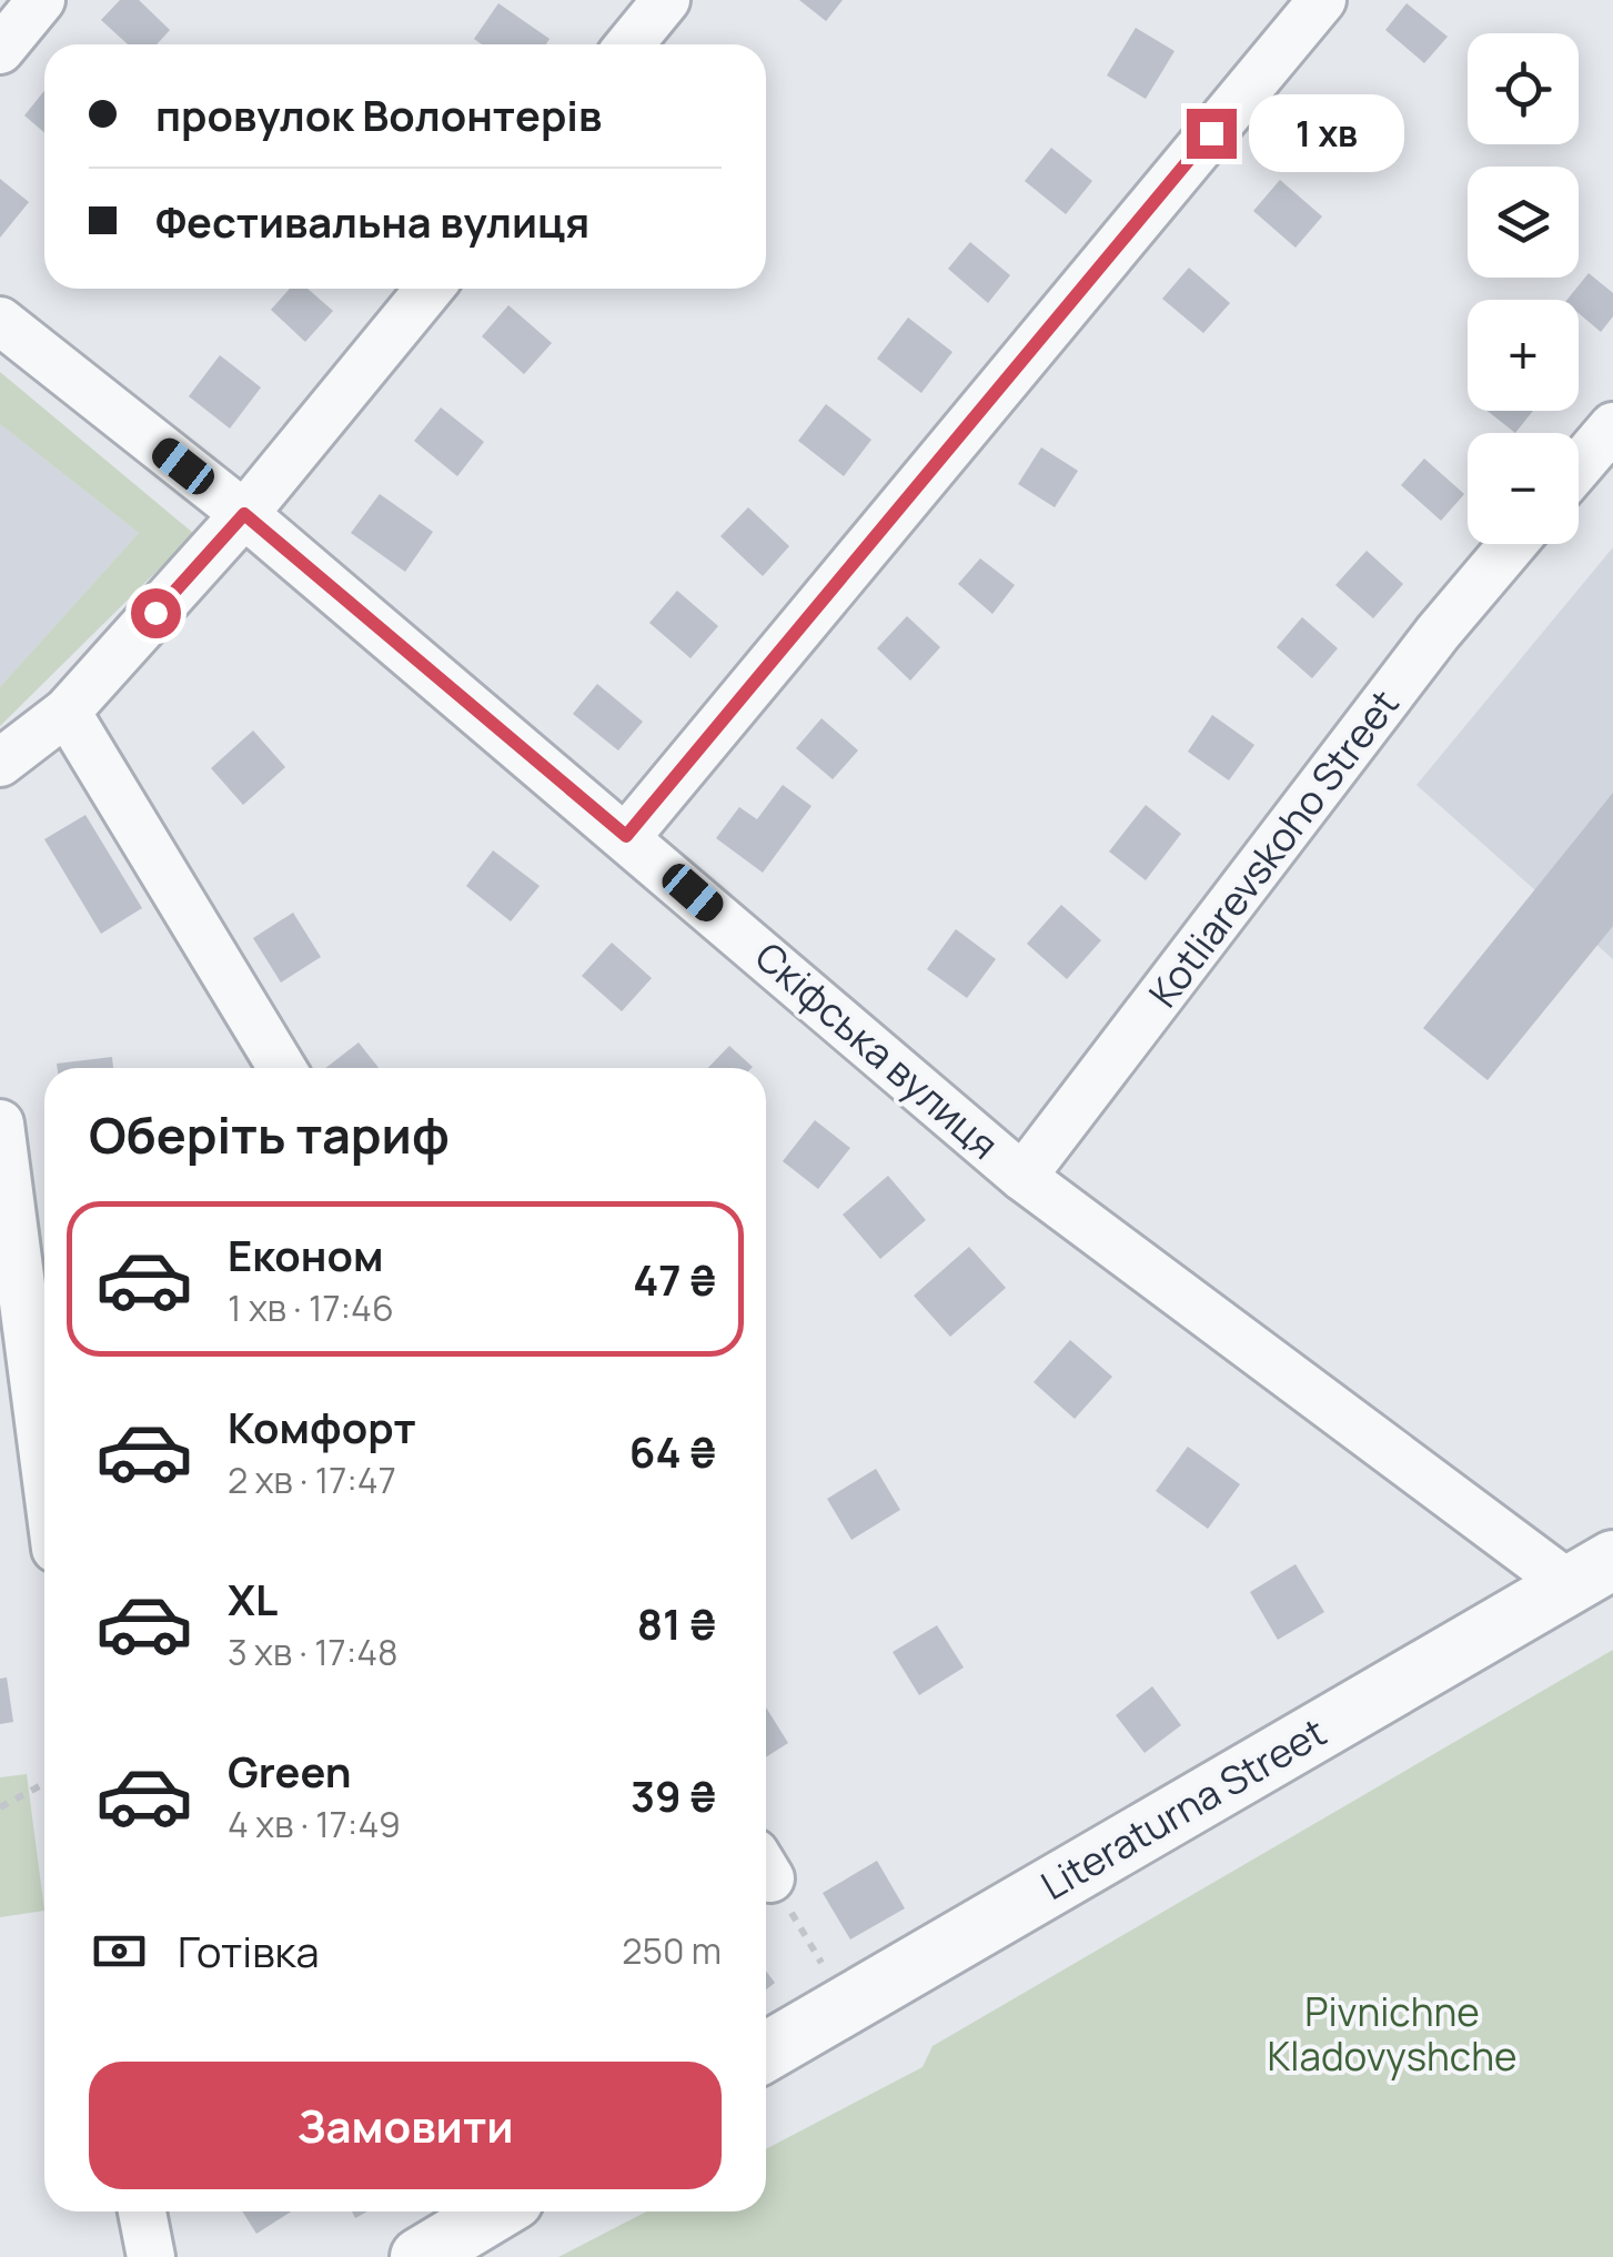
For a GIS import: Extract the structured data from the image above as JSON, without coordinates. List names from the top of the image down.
{
  "streets": {
    "street": ["Kotliarevskoho Street", "Скіфська вулиця", "Literaturna Street"]
  },
  "crossings": [
    ["Kotliarevskoho Street", "Скіфська вулиця"],
    ["Скіфська вулиця", "Literaturna Street"]
  ],
  "parks": ["Pivnichne Kladovyshche"],
  "page": {
    "map_buttons": ["+", "−"],
    "banner": ["провулок Волонтерів", "Фестивальна вулиця"],
    "bubble": "1 хв",
    "heading": "Оберіть тариф",
    "list": [
      {
        "name": "Економ",
        "note": "1 хв · 17:46",
        "value": "47 ₴"
      },
      {
        "name": "Комфорт",
        "note": "2 хв · 17:47",
        "value": "64 ₴"
      },
      {
        "name": "XL",
        "note": "3 хв · 17:48",
        "value": "81 ₴"
      },
      {
        "name": "Green",
        "note": "4 хв · 17:49",
        "value": "39 ₴"
      }
    ],
    "pay": ["Готівка", "250 m"],
    "buttons": "Замовити"
  }
}
